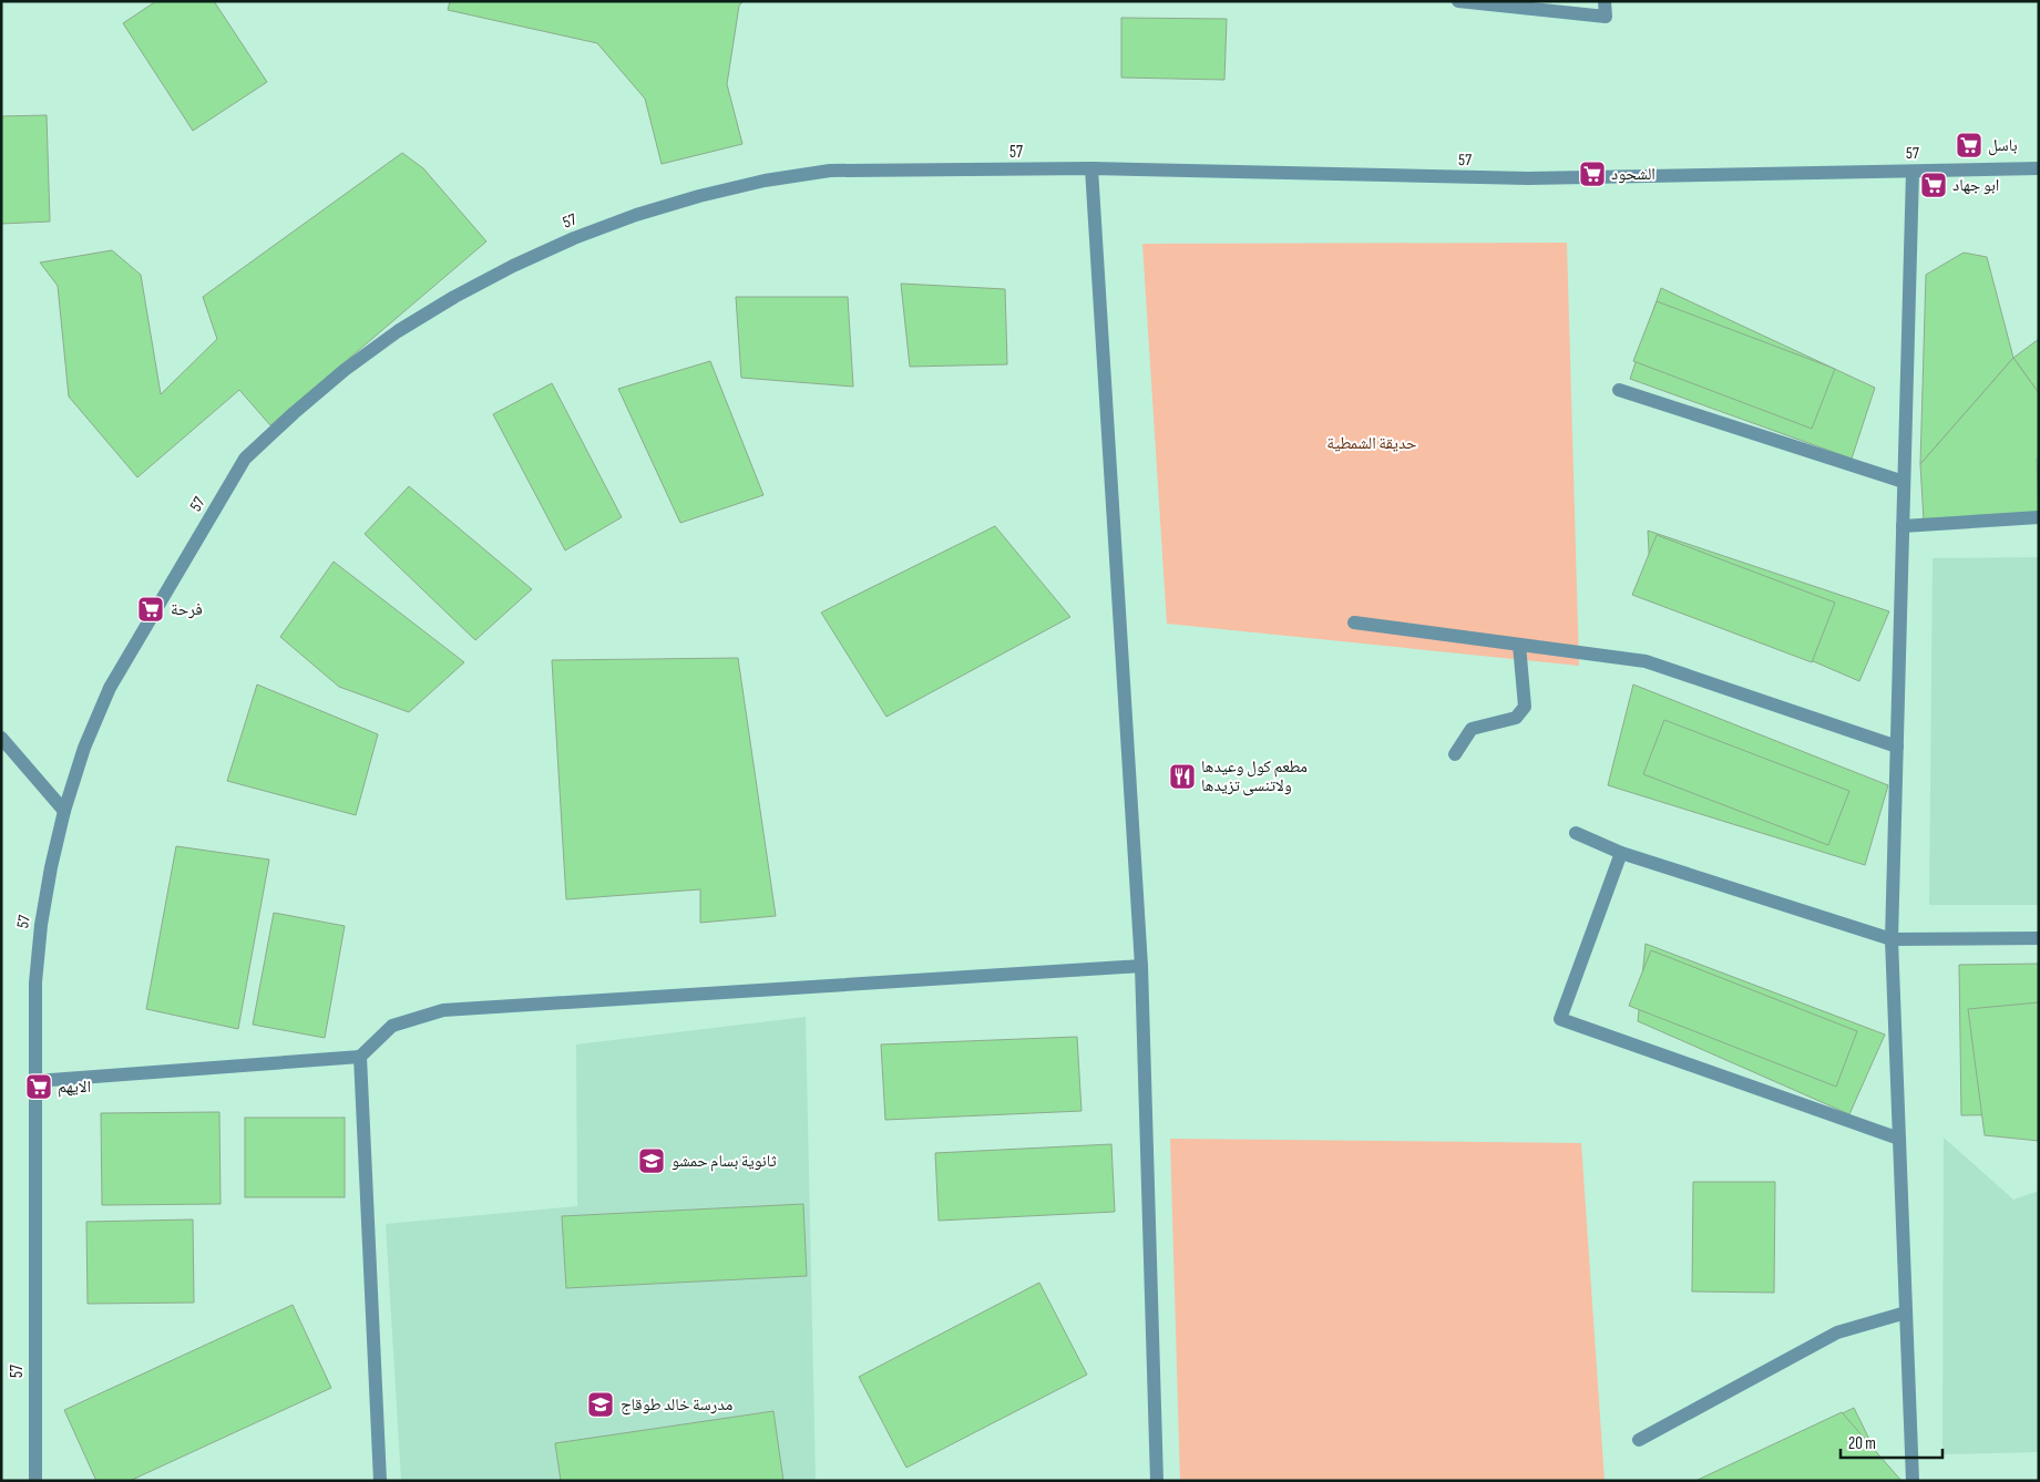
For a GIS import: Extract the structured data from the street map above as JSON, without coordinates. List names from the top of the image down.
{
  "streets": {
    "street": ["57"]
  },
  "parks": ["حديقة الشمطية"],
  "places": {
    "supermarket": [
      "باسل",
      "الشحود",
      "ابو جهاد",
      "فرحة",
      "الايهم"
    ],
    "restaurant": ["مطعم كول وعيدها ولاتنسى تزيدها"],
    "school or university": ["ثانوية بسام حمشو", "مدرسة خالد طوقاج"]
  },
  "scale_bar": "20 m"
}
